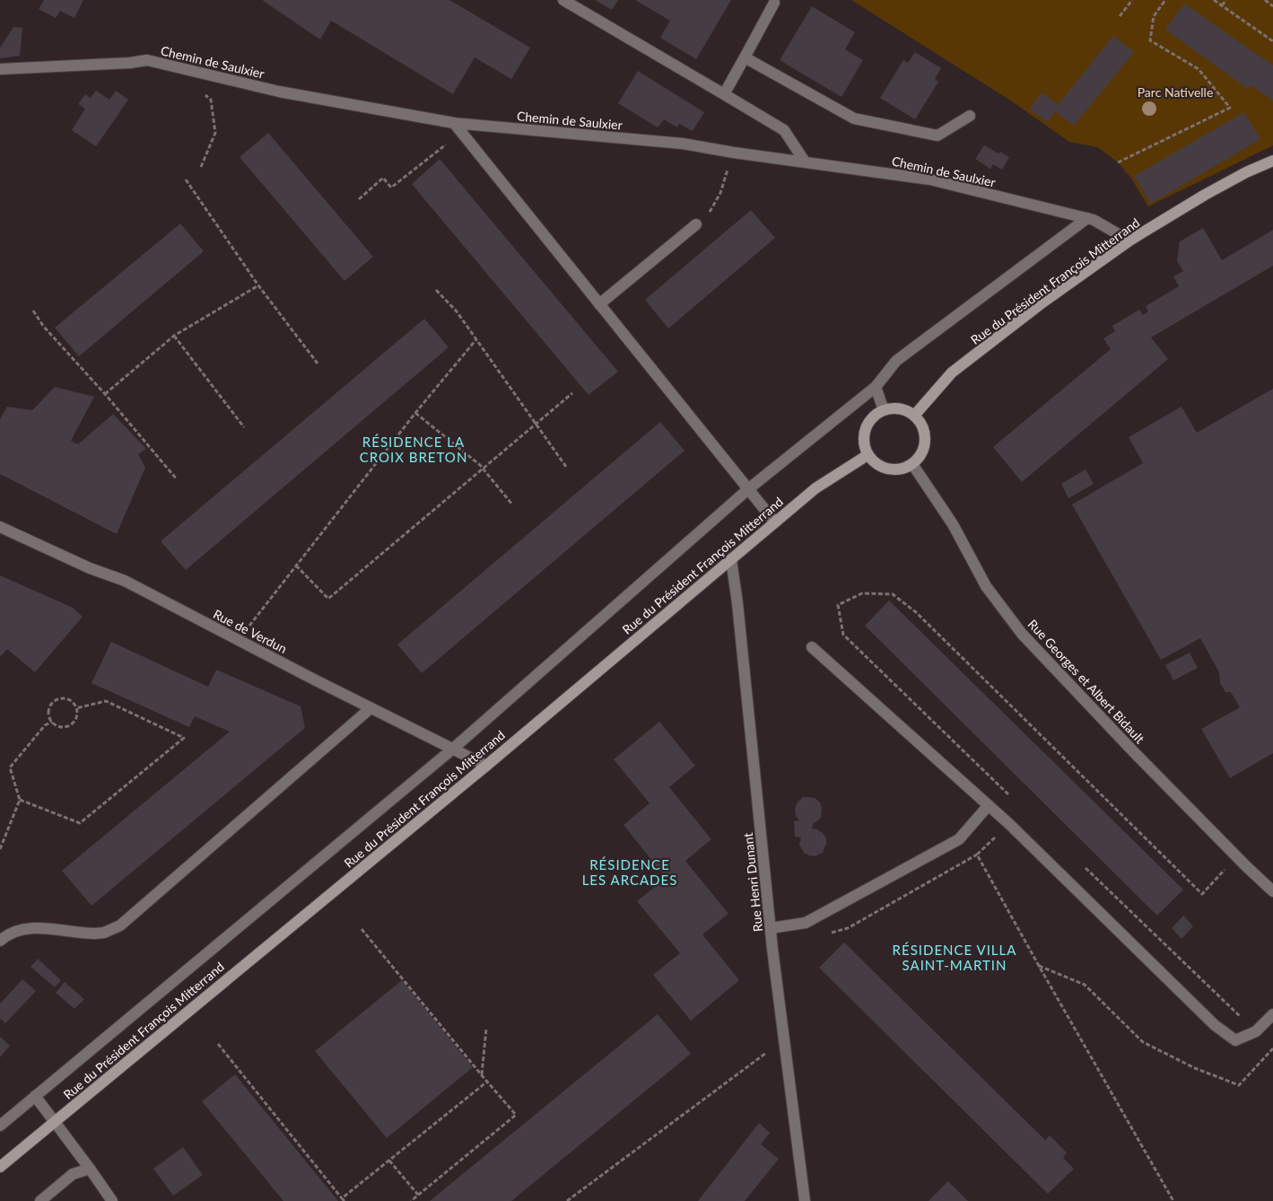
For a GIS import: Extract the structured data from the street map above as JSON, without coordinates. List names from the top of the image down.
{
  "streets": {
    "main road": ["Rue du Président François Mitterrand"],
    "street": [
      "Chemin de Saulxier",
      "Rue de Verdun",
      "Rue Georges et Albert Bidault",
      "Rue Henri Dunant"
    ]
  },
  "crossings": [
    ["Chemin de Saulxier", "Rue du Président François Mitterrand"],
    ["Rue du Président François Mitterrand", "Rue de Verdun"],
    ["Rue du Président François Mitterrand", "Rue Georges et Albert Bidault"],
    ["Rue du Président François Mitterrand", "Rue Henri Dunant"]
  ],
  "districts": ["RÉSIDENCE LA CROIX BRETON", "RÉSIDENCE LES ARCADES", "RÉSIDENCE VILLA SAINT-MARTIN"],
  "parks": ["Parc Nativelle"]
}
